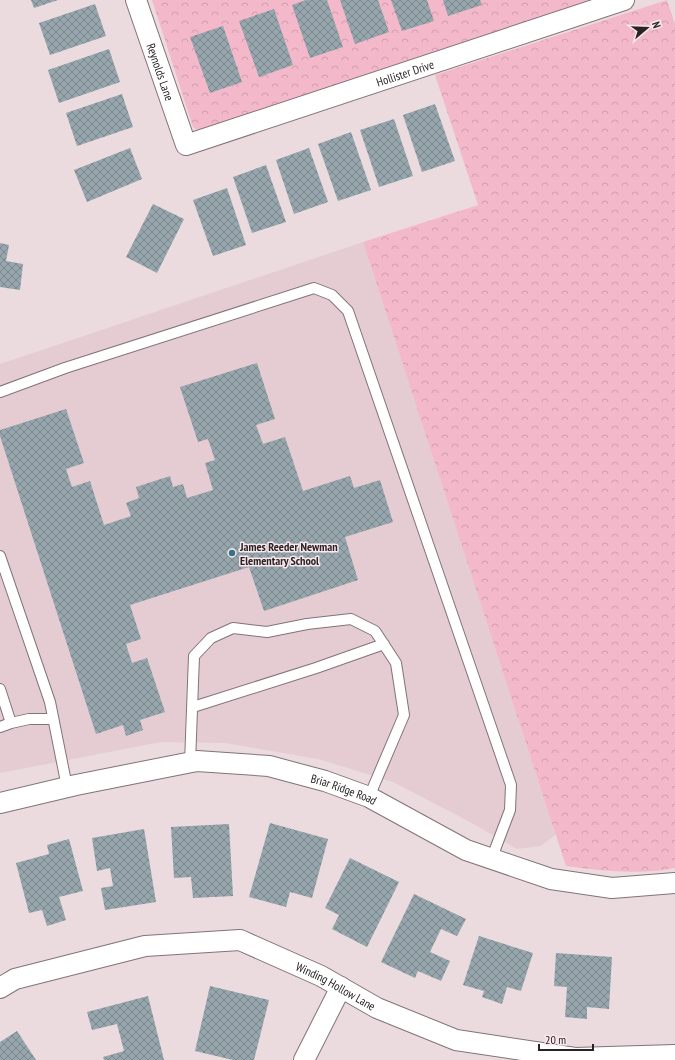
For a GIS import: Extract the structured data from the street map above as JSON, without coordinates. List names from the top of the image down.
{
  "streets": {
    "street": [
      "Reynolds Lane",
      "Hollister Drive",
      "Briar Ridge Road",
      "Winding Hollow Lane"
    ]
  },
  "crossings": [
    ["Reynolds Lane", "Hollister Drive"]
  ],
  "places": ["James Reeder Newman Elementary School"],
  "scale_bar": "20 m",
  "north": "right"
}
